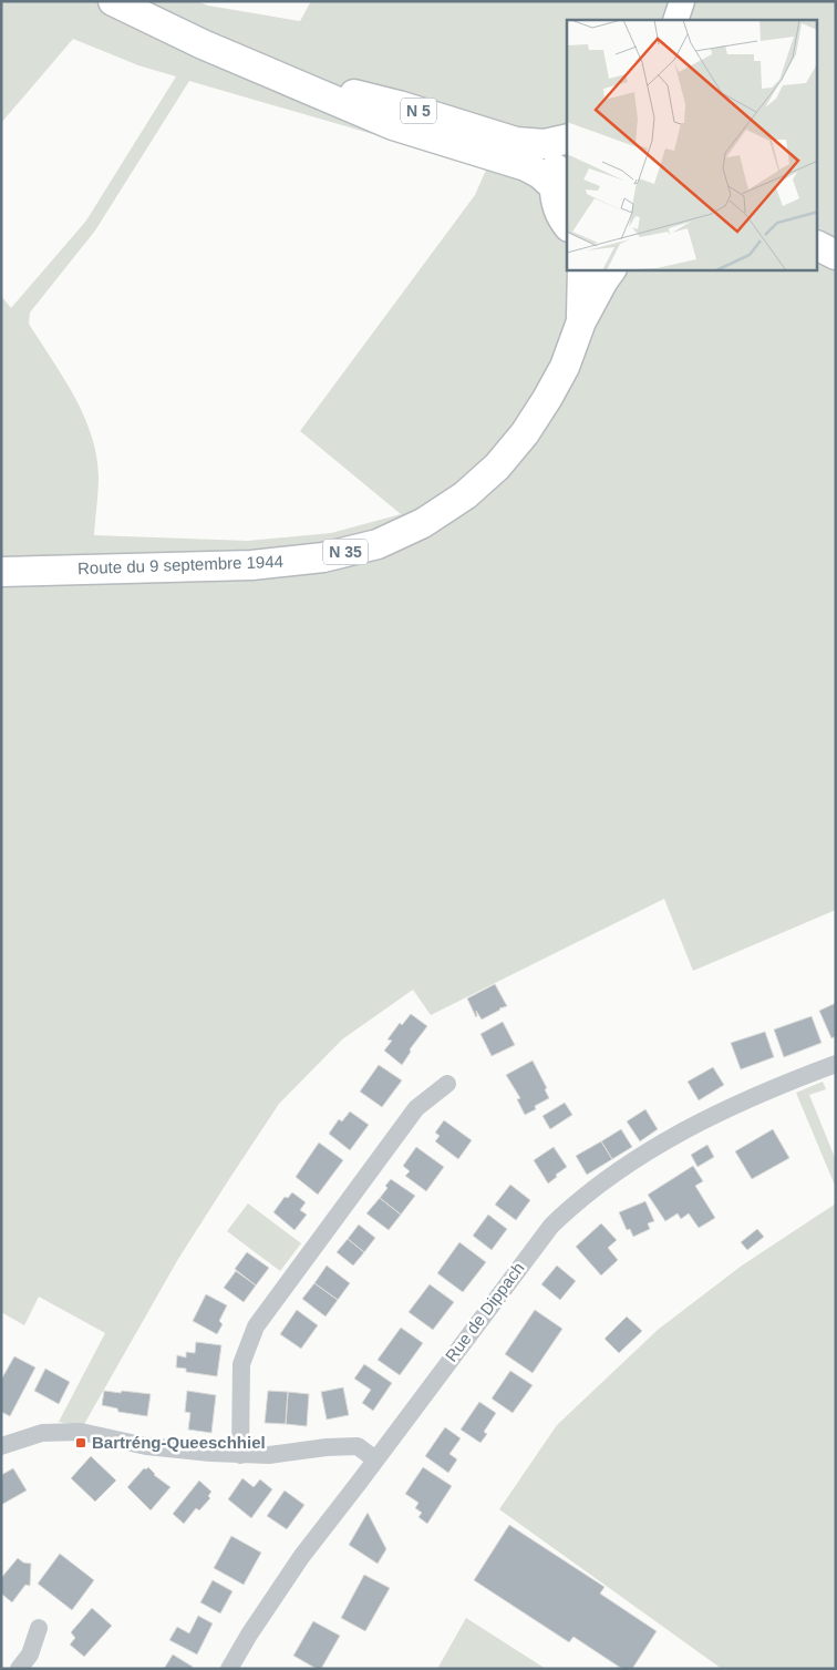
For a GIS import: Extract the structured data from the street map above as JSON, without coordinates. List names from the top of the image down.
{
  "streets": {
    "main road": ["N 5", "N 35", "Route du 9 septembre 1944"],
    "street": ["Rue de Dippach"]
  },
  "crossings": [
    ["N 35", "Route du 9 septembre 1944"]
  ],
  "places": {
    "transit": ["Bartréng-Queeschhiel"]
  }
}
